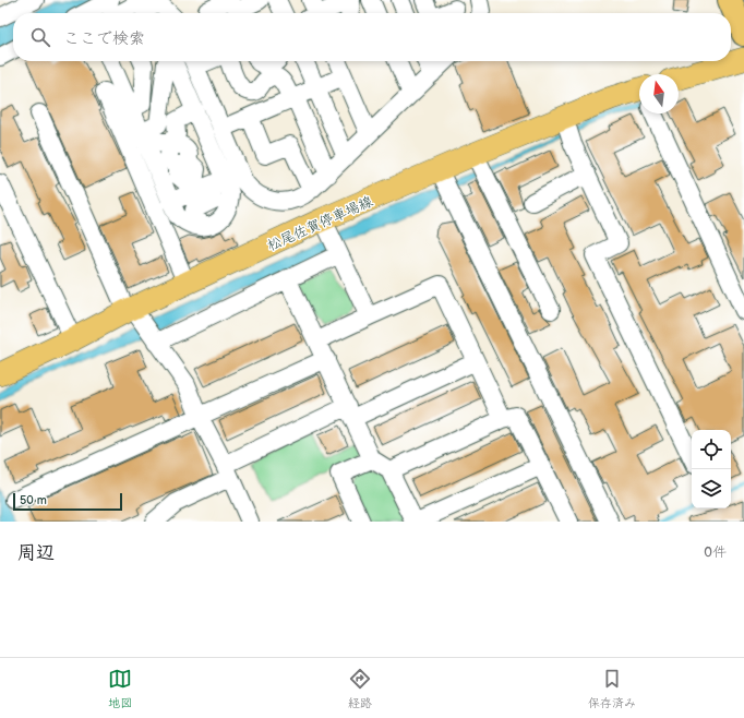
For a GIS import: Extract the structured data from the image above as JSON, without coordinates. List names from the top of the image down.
{
  "streets": {
    "main road": ["松尾佐賀停車場線"]
  },
  "scale_bar": "50 m",
  "north": "top",
  "page": {
    "search": "ここで検索",
    "scale": "50 m",
    "heading": ["周辺", "0件"],
    "nav": ["地図", "経路", "保存済み"]
  }
}
